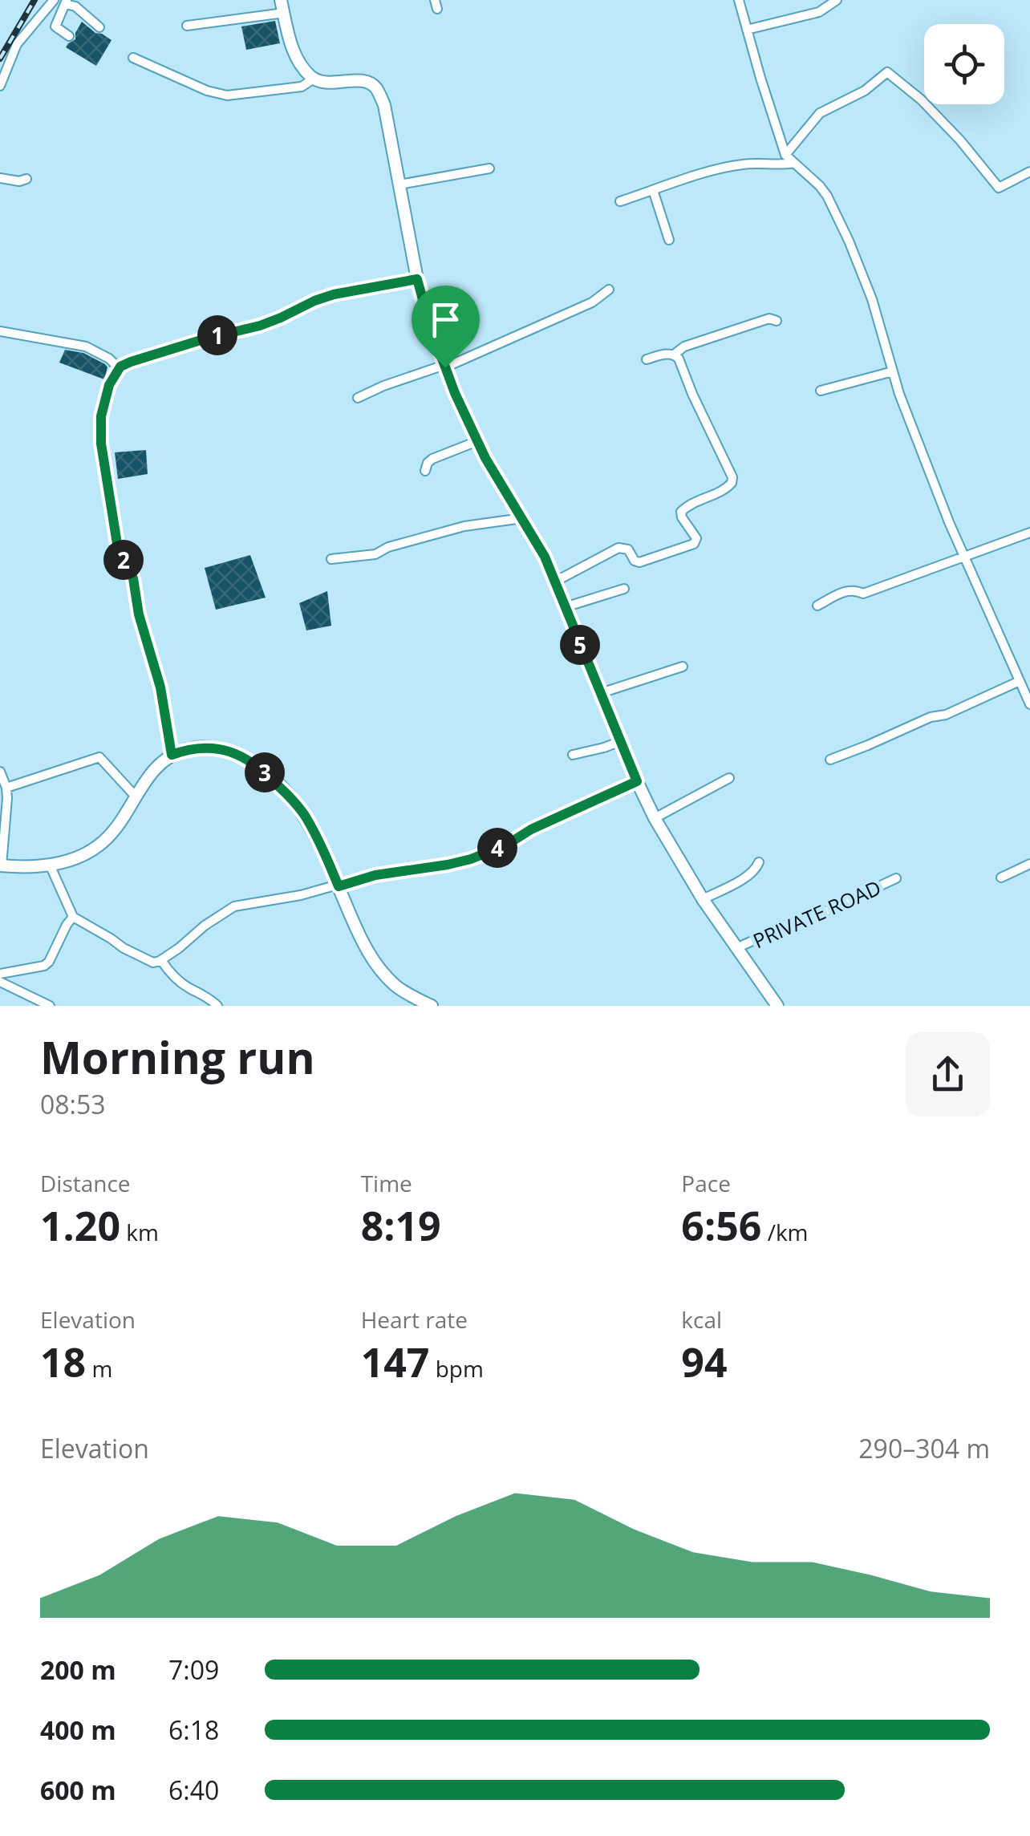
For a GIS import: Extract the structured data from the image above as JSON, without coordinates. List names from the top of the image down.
{
  "streets": {
    "street": ["PRIVATE ROAD"]
  },
  "page": {
    "pins": [
      "1",
      "2",
      "5",
      "3",
      "4"
    ],
    "heading": ["Morning run", "08:53"],
    "stats": [
      ["Distance", "1.20 km"],
      ["Time", "8:19"],
      ["Pace", "6:56 /km"],
      ["Elevation", "18 m"],
      ["Heart rate", "147 bpm"],
      ["kcal", "94"]
    ],
    "chart": ["Elevation", "290–304 m"],
    "list": [
      {
        "name": "200 m",
        "note": "7:09"
      },
      {
        "name": "400 m",
        "note": "6:18"
      },
      {
        "name": "600 m",
        "note": "6:40"
      }
    ]
  }
}
